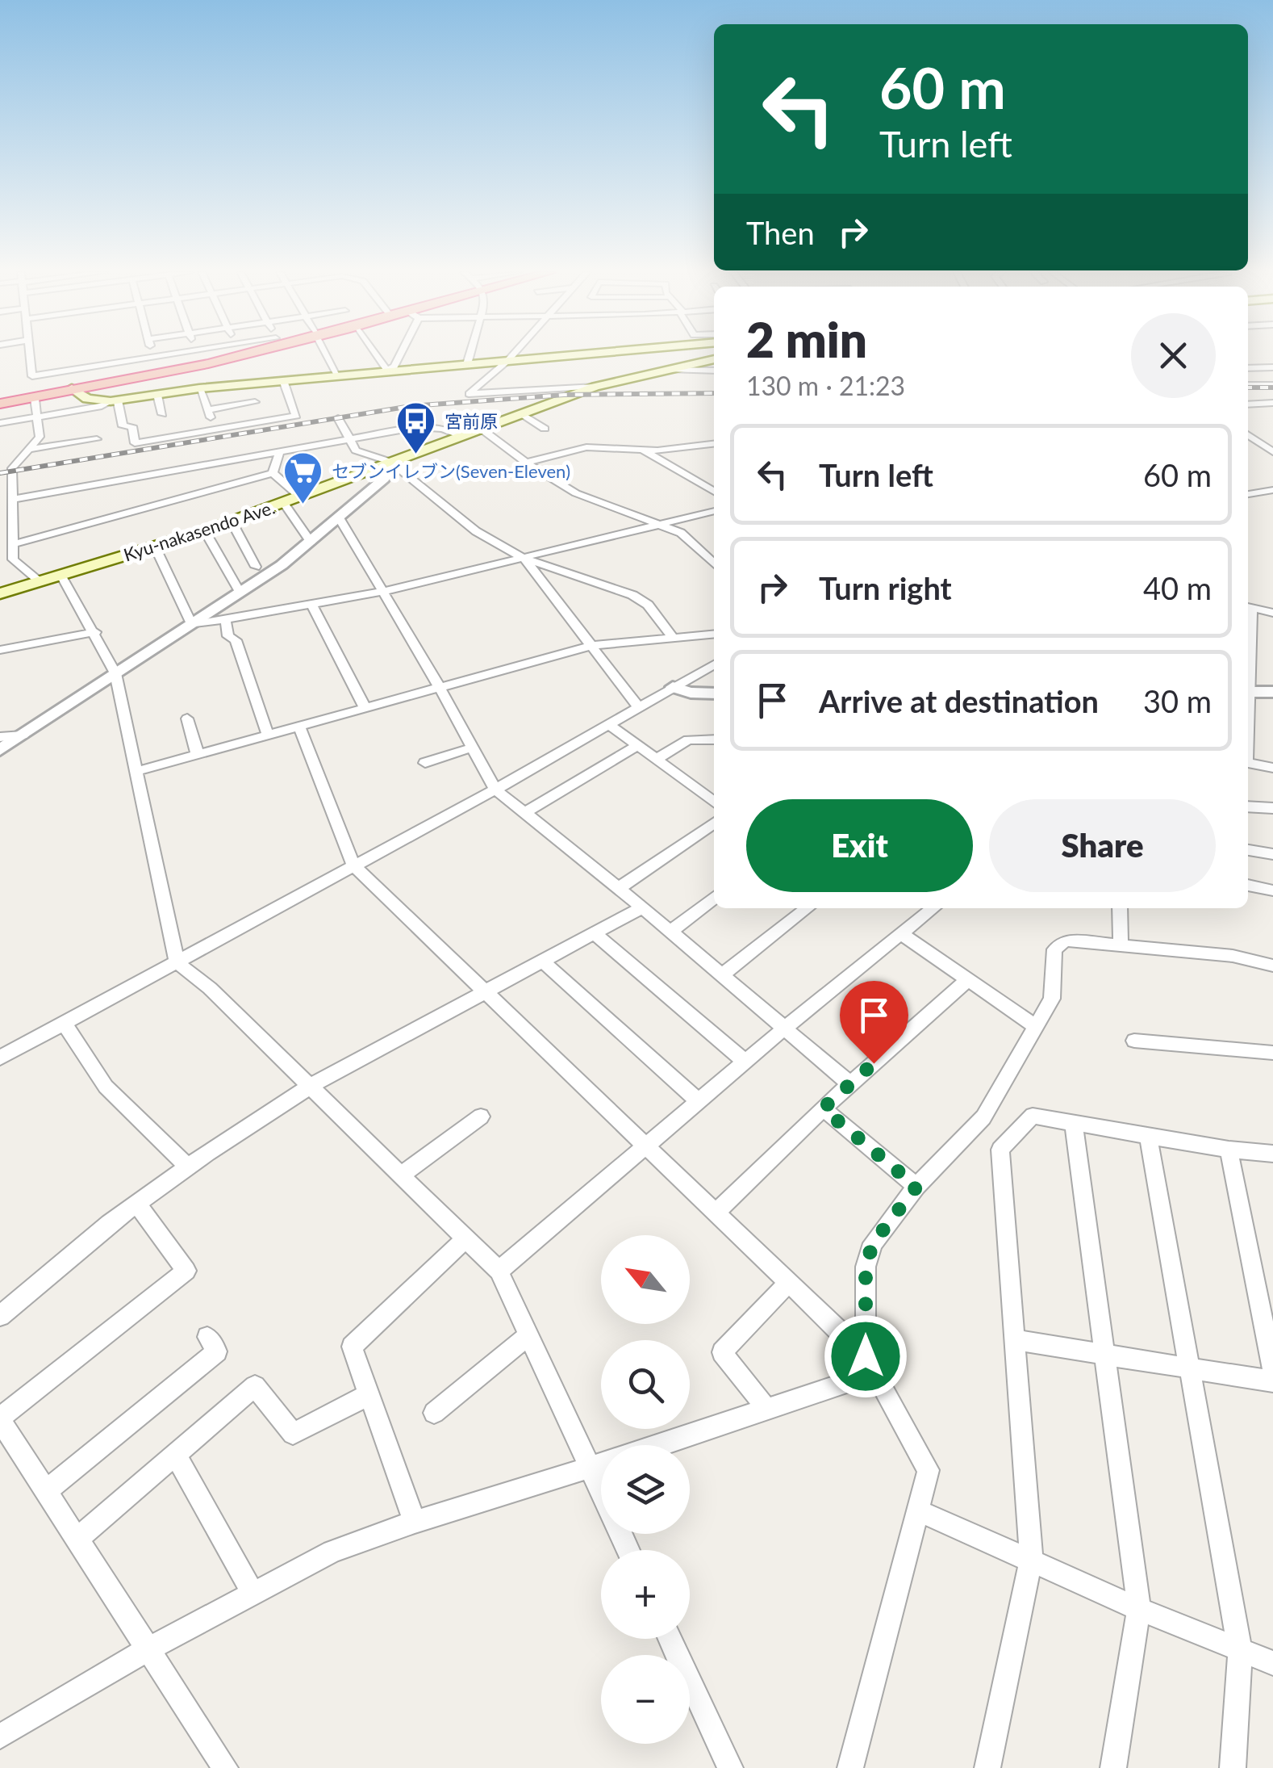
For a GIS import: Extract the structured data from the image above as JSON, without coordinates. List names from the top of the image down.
{
  "streets": {
    "main road": ["Kyu-nakasendo Ave."]
  },
  "places": {
    "bus stop": ["宮前原"],
    "supermarket": ["セブンイレブン(Seven-Eleven)"]
  },
  "north": "top left",
  "page": {
    "turn": ["60 m", "Turn left"],
    "then": "Then",
    "heading": ["2 min", "130 m · 21:23"],
    "list": [
      {
        "name": "Turn left",
        "value": "60 m"
      },
      {
        "name": "Turn right",
        "value": "40 m"
      },
      {
        "name": "Arrive at destination",
        "value": "30 m"
      }
    ],
    "buttons": ["Exit", "Share"],
    "map_buttons": ["+", "−"]
  }
}
